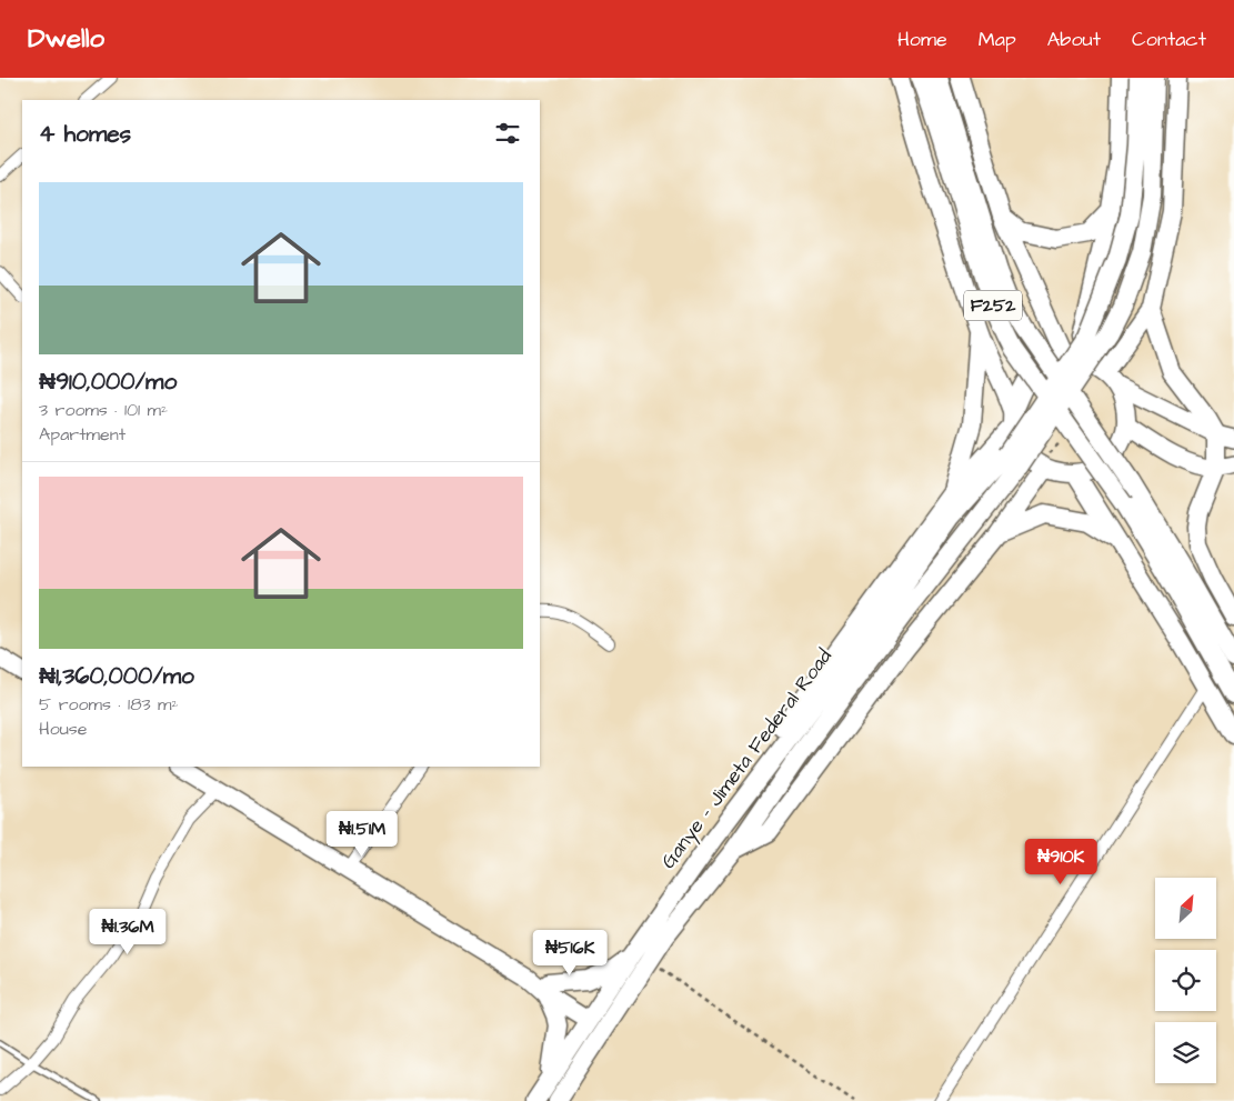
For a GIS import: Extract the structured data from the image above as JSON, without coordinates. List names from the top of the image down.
{
  "streets": {
    "main road": ["F252", "Ganye - Jimeta Federal Road"]
  },
  "north": "top right",
  "page": {
    "header": "Dwello",
    "nav": [
      "Home",
      "Map",
      "About",
      "Contact"
    ],
    "heading": "4 homes",
    "list": [
      {
        "name": "₦910,000/mo",
        "note": "3 rooms · 101 m² · Apartment"
      },
      {
        "name": "₦1,360,000/mo",
        "note": "5 rooms · 183 m² · House"
      }
    ],
    "price": [
      "₦1.51M",
      "₦910K",
      "₦1.36M",
      "₦516K"
    ]
  }
}
